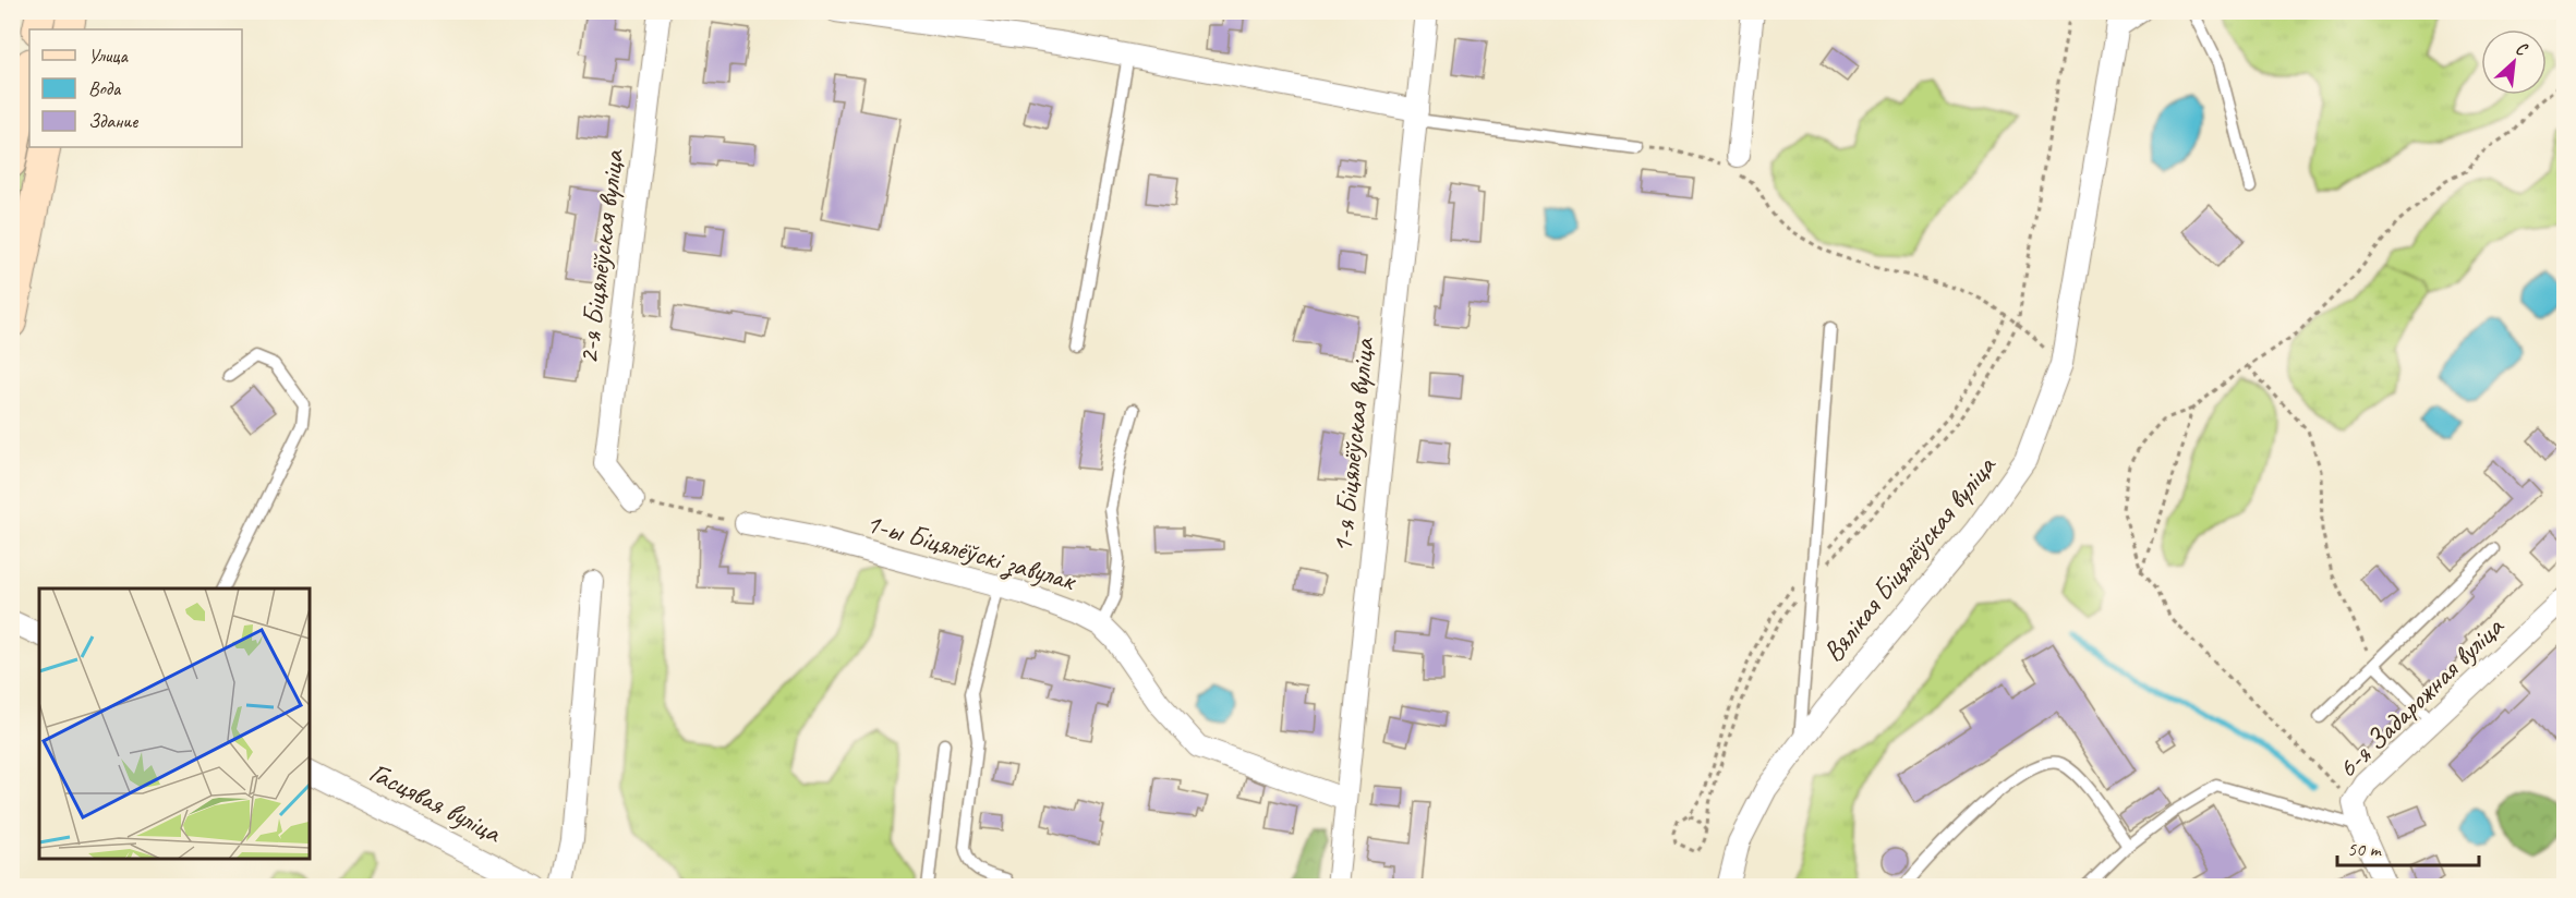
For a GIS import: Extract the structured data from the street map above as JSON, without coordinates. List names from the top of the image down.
{
  "streets": {
    "street": [
      "2-я Біцялёўская вуліца",
      "1-я Біцялёўская вуліца",
      "1-ы Біцялёўскі завулак",
      "Вялікая Біцялёўская вуліца",
      "6-я Задарожная вуліца",
      "Гасцявая вуліца"
    ]
  },
  "crossings": [
    ["1-я Біцялёўская вуліца", "1-ы Біцялёўскі завулак"]
  ],
  "legend": ["Улица", "Вода", "Здание"],
  "scale_bar": "50 m",
  "north": "top right"
}
